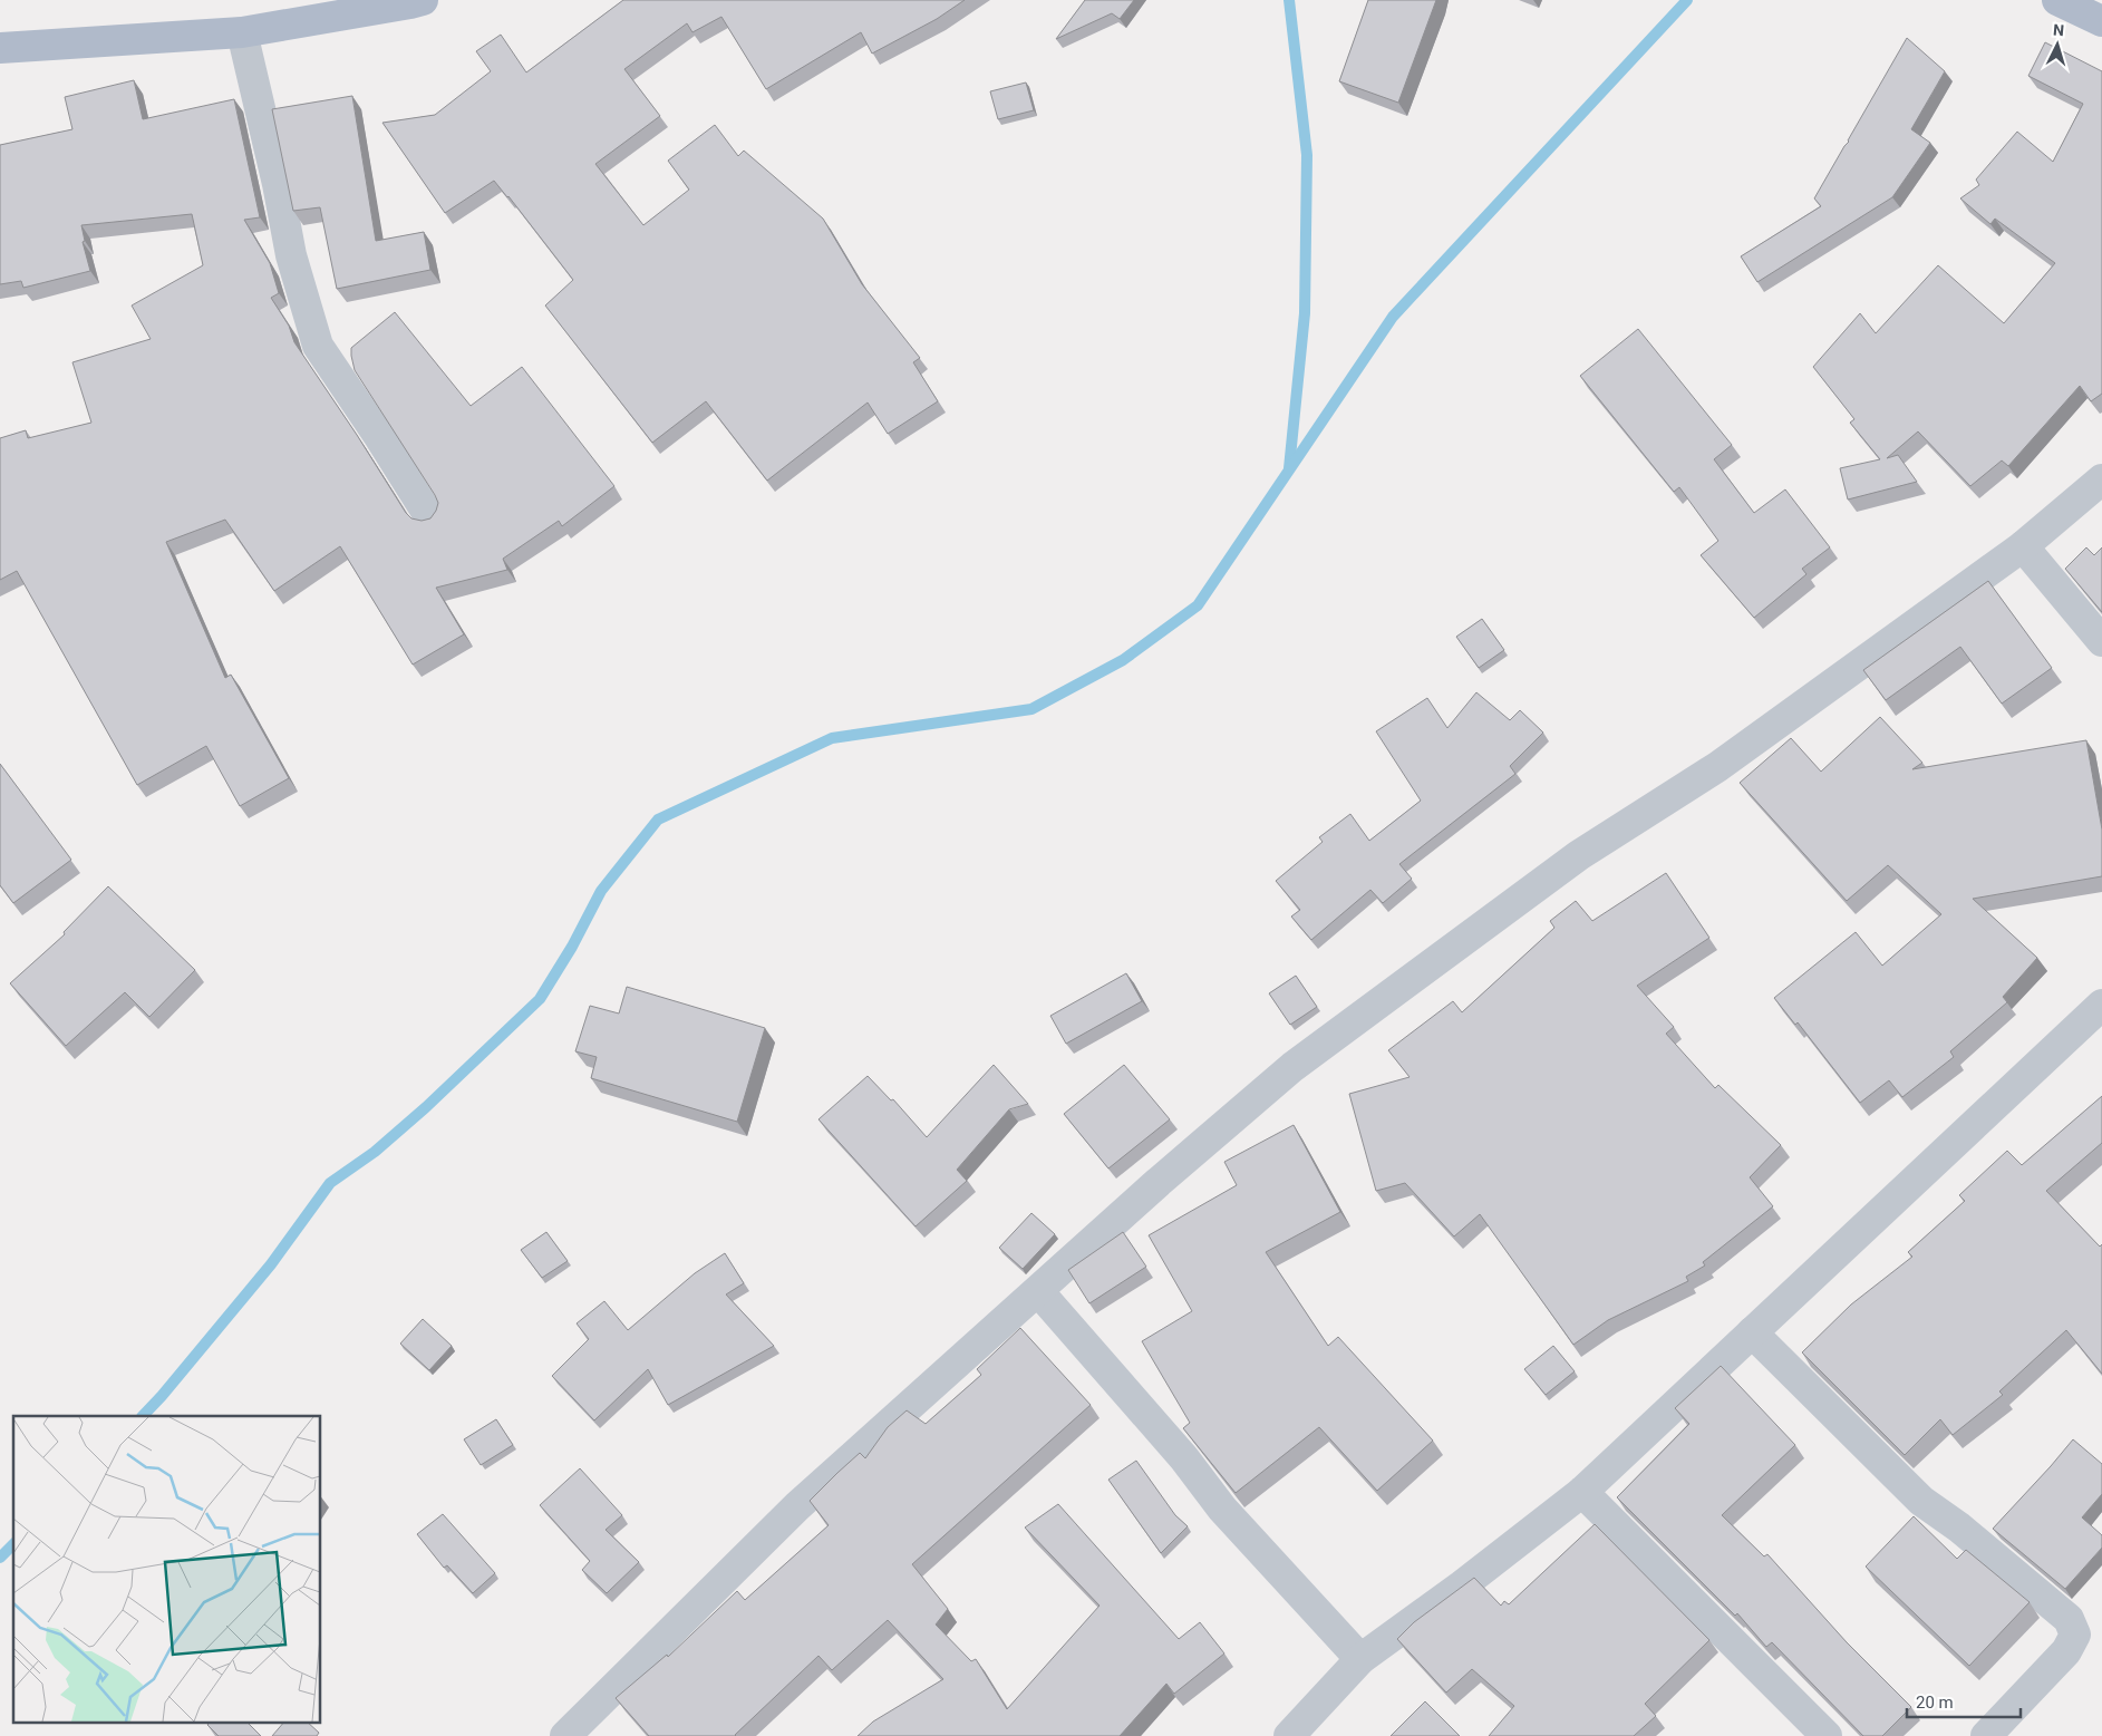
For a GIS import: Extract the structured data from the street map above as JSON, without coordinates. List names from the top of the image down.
{
  "scale_bar": "20 m",
  "north": "top"
}
